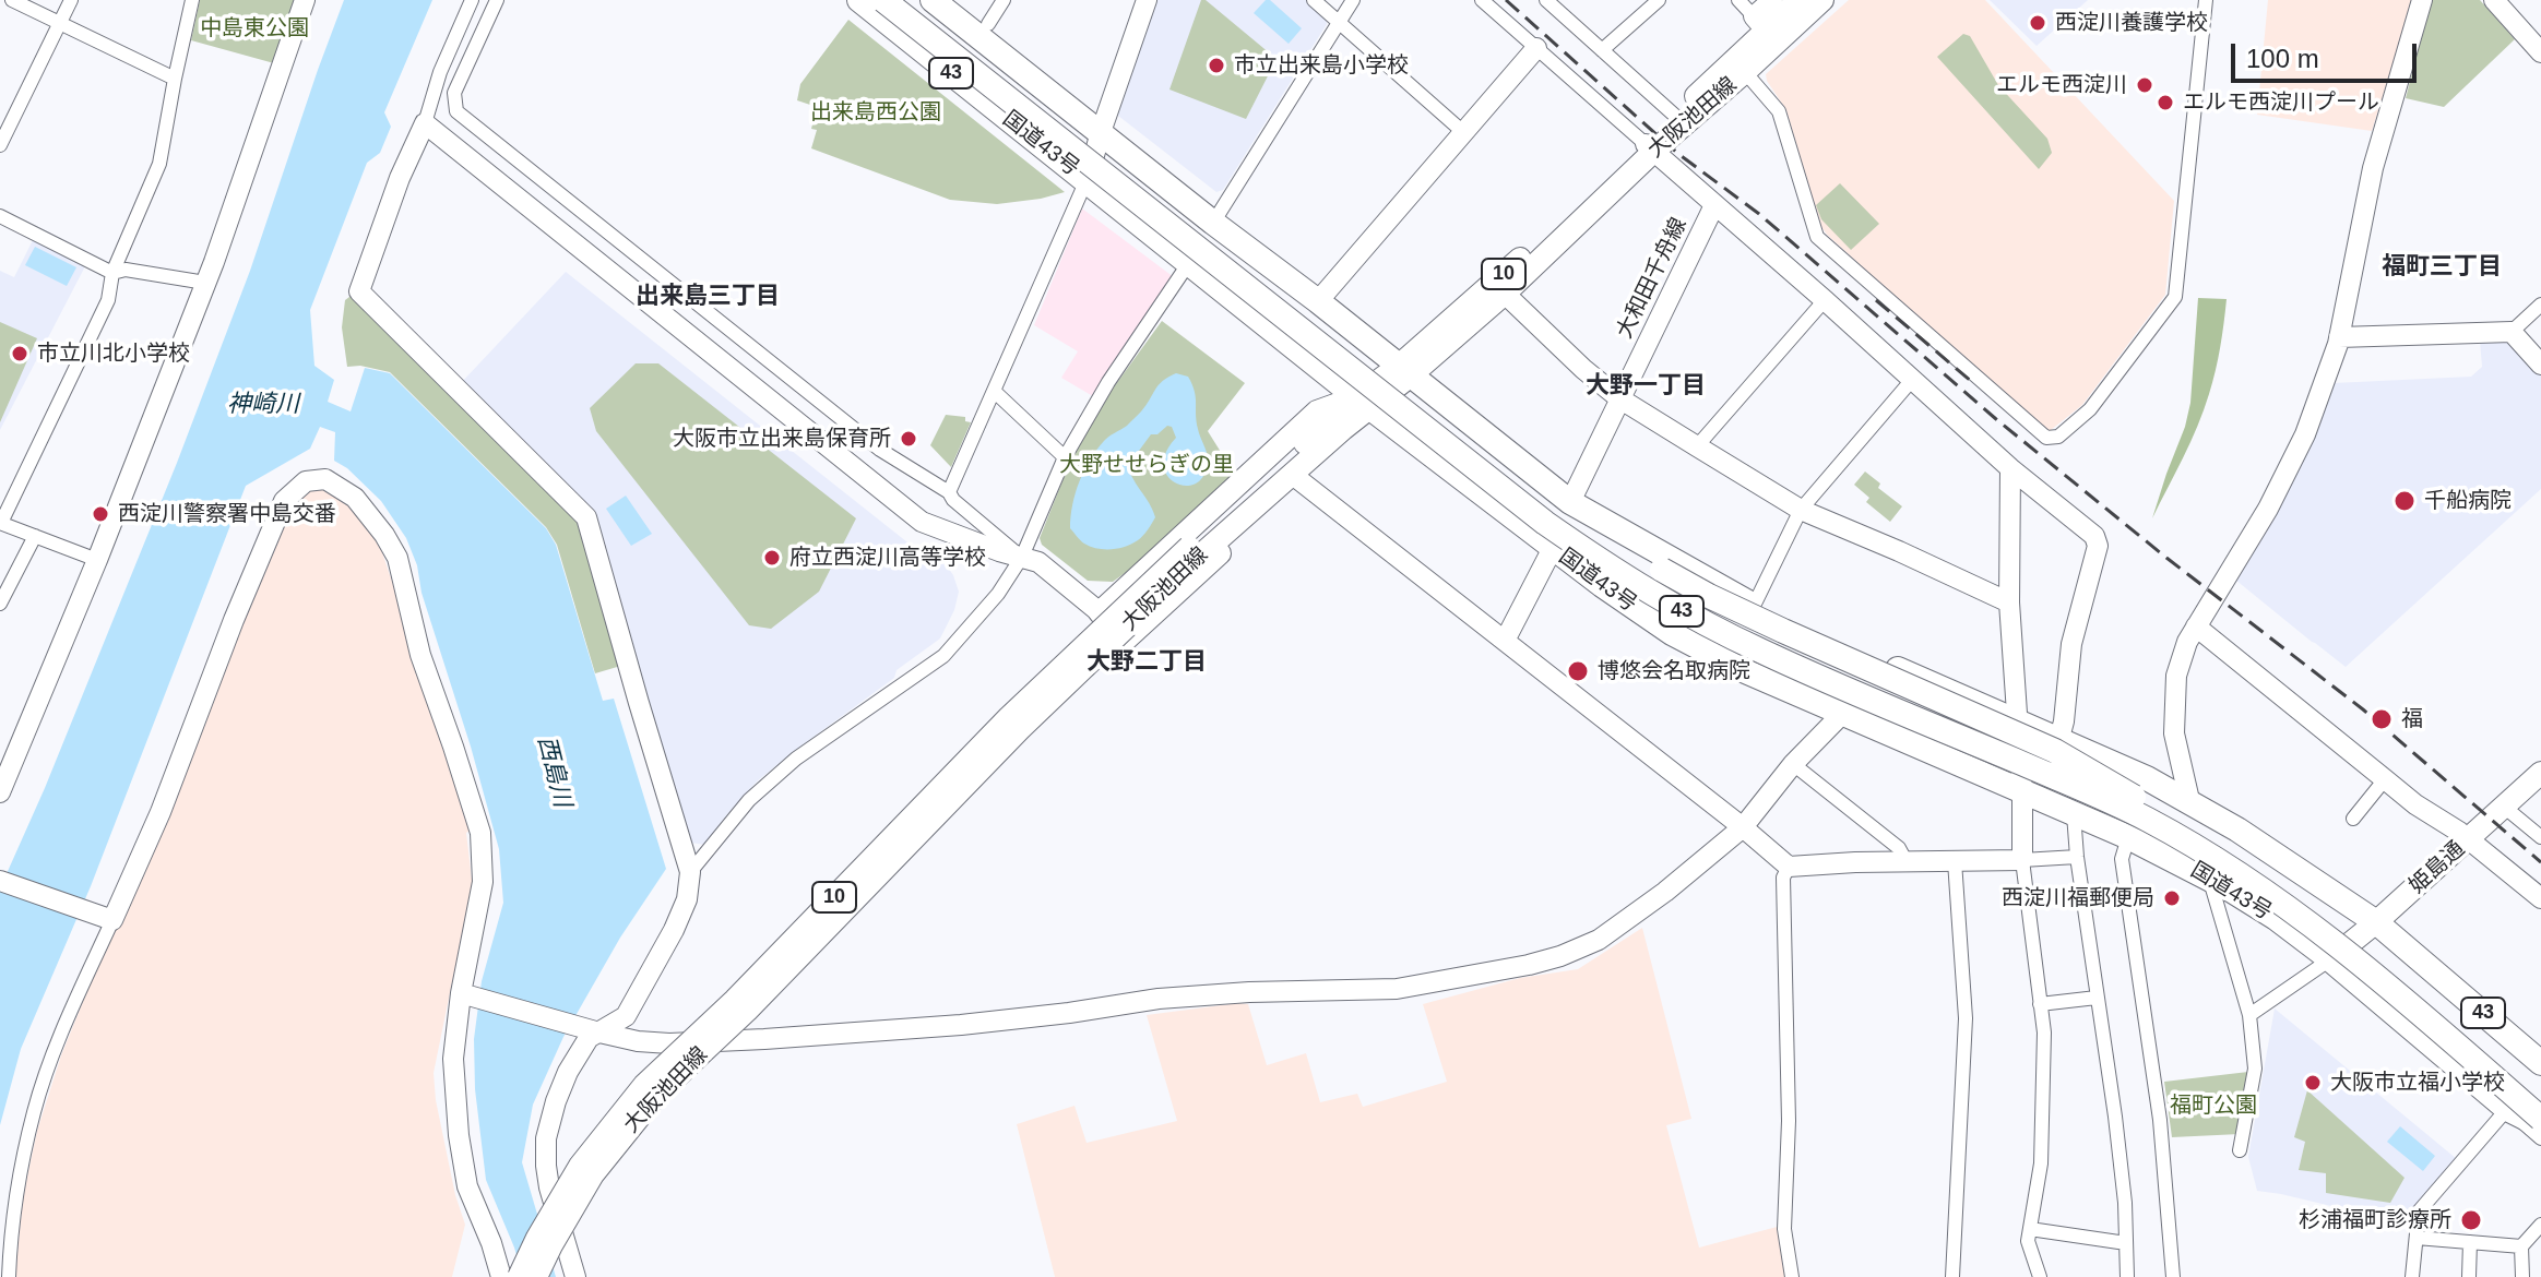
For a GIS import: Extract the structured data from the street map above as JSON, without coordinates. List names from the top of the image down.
{
  "streets": {
    "highway": ["43", "国道43号"],
    "main road": ["大阪池田線", "10", "姫島通"],
    "street": ["大和田千舟線"]
  },
  "crossings": [
    ["43", "大阪池田線"],
    ["43", "大和田千舟線"],
    ["43", "姫島通"],
    ["大阪池田線", "国道43号"],
    ["大阪池田線", "大和田千舟線"],
    ["国道43号", "姫島通"]
  ],
  "districts": [
    "福町三丁目",
    "出来島三丁目",
    "大野一丁目",
    "大野二丁目"
  ],
  "water": ["神崎川", "西島川"],
  "parks": [
    "中島東公園",
    "出来島西公園",
    "大野せせらぎの里",
    "福町公園"
  ],
  "places": [
    "西淀川養護学校",
    "市立出来島小学校",
    "エルモ西淀川",
    "エルモ西淀川プール",
    "市立川北小学校",
    "大阪市立出来島保育所",
    "千船病院",
    "西淀川警察署中島交番",
    "府立西淀川高等学校",
    "博悠会名取病院",
    "福",
    "西淀川福郵便局",
    "大阪市立福小学校",
    "杉浦福町診療所"
  ],
  "scale_bar": "100 m"
}
